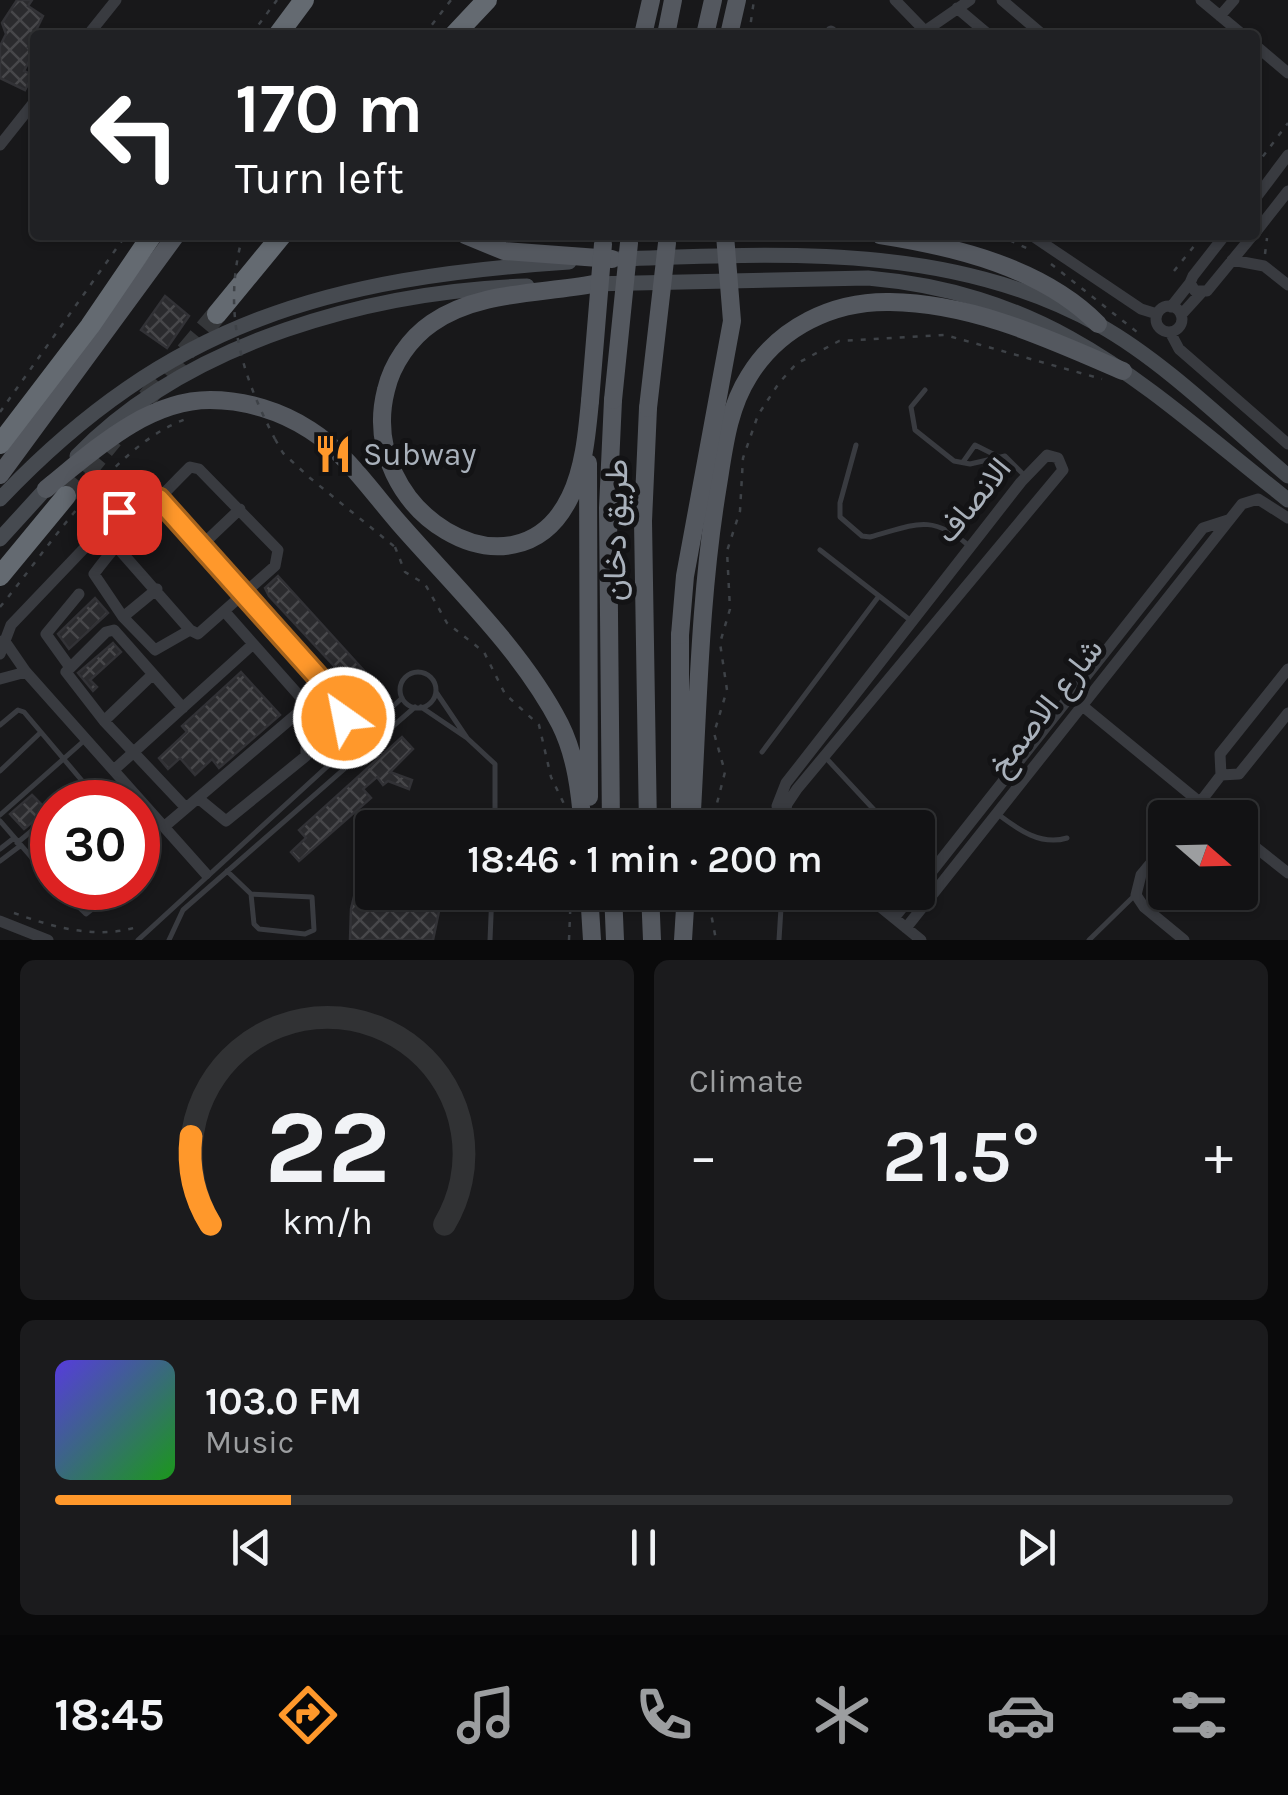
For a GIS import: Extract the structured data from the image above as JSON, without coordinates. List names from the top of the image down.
{
  "streets": {
    "main road": ["طريق دخان"],
    "street": ["الانصاف", "شارع الاصمخ"]
  },
  "places": {
    "restaurant": ["Subway"]
  },
  "north": "right",
  "page": {
    "turn": ["170 m", "Turn left"],
    "limit": "30",
    "trip": "18:46 · 1 min · 200 m",
    "tile": "Climate",
    "heat": ["−", "21.5°", "+"],
    "song": ["103.0 FM", "Music"],
    "tabs": "18:45",
    "gauge": ["22", "km/h"]
  }
}
